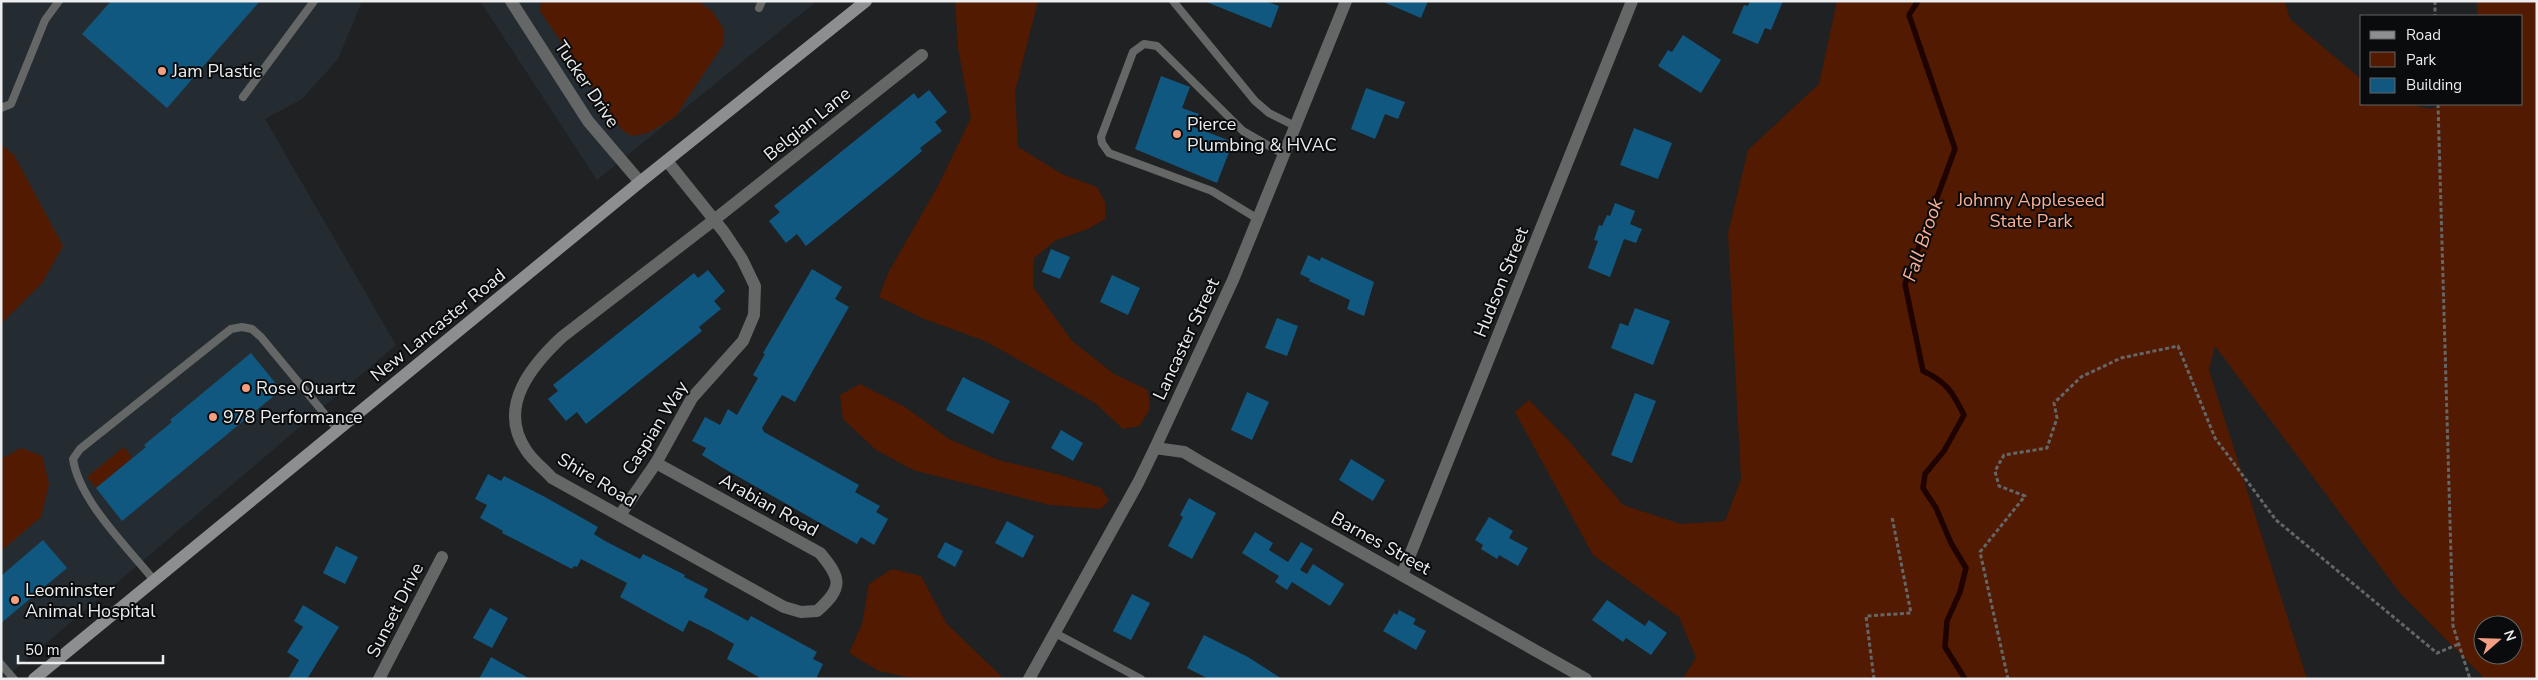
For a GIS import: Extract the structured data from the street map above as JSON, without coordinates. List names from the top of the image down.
{
  "streets": {
    "main road": ["New Lancaster Road"],
    "street": [
      "Tucker Drive",
      "Belgian Lane",
      "Hudson Street",
      "Lancaster Street",
      "Caspian Way",
      "Shire Road",
      "Arabian Road",
      "Barnes Street",
      "Sunset Drive"
    ]
  },
  "crossings": [
    ["Tucker Drive", "New Lancaster Road"],
    ["Belgian Lane", "Caspian Way"],
    ["Belgian Lane", "Shire Road"],
    ["Hudson Street", "Barnes Street"],
    ["New Lancaster Road", "Caspian Way"],
    ["Lancaster Street", "Barnes Street"],
    ["Caspian Way", "Shire Road"],
    ["Caspian Way", "Arabian Road"],
    ["Shire Road", "Arabian Road"]
  ],
  "water": ["Fall Brook"],
  "parks": ["Johnny Appleseed State Park"],
  "places": [
    "Jam Plastic",
    "Pierce Plumbing & HVAC",
    "Rose Quartz",
    "978 Performance",
    "Leominster Animal Hospital"
  ],
  "legend": ["Road", "Park", "Building"],
  "scale_bar": "50 m",
  "north": "right"
}
